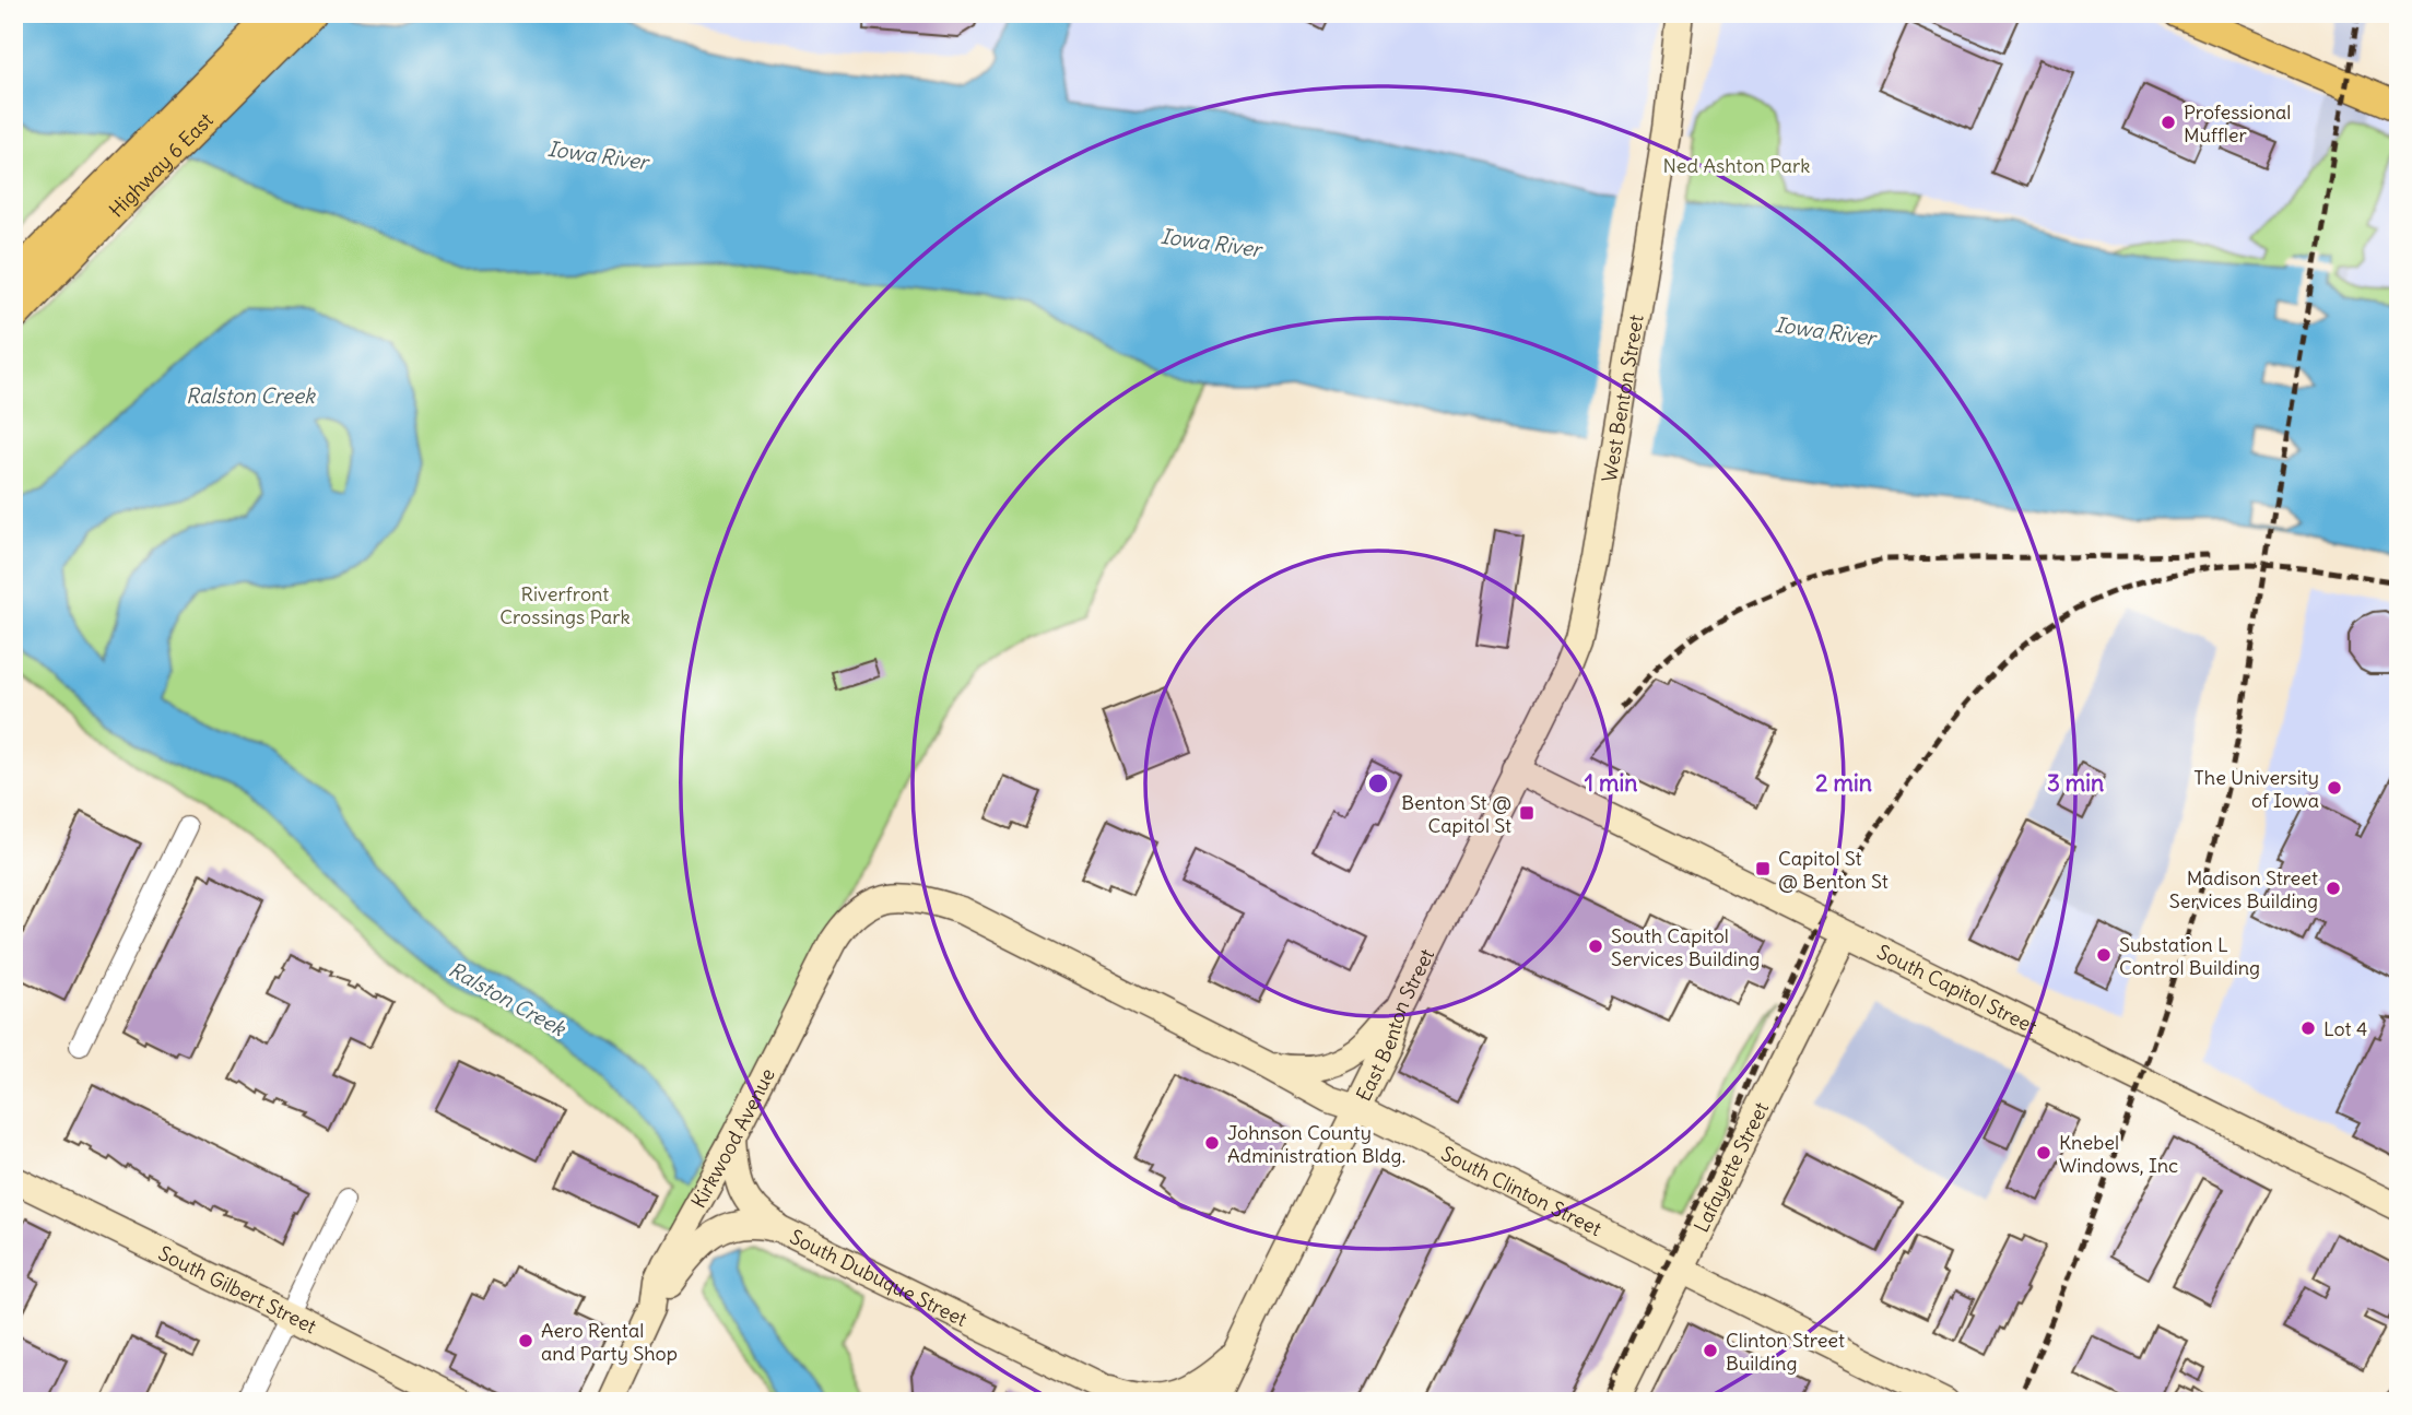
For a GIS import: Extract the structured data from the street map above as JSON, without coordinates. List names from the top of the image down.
{
  "streets": {
    "main road": ["Highway 6 East"],
    "street": [
      "West Benton Street",
      "South Capitol Street",
      "East Benton Street",
      "Kirkwood Avenue",
      "Lafayette Street",
      "South Clinton Street",
      "South Dubuque Street",
      "South Gilbert Street"
    ]
  },
  "crossings": [
    ["West Benton Street", "South Capitol Street"],
    ["West Benton Street", "East Benton Street"],
    ["South Capitol Street", "East Benton Street"],
    ["South Capitol Street", "Lafayette Street"],
    ["East Benton Street", "South Clinton Street"],
    ["Kirkwood Avenue", "South Clinton Street"],
    ["Kirkwood Avenue", "South Dubuque Street"],
    ["Lafayette Street", "South Clinton Street"]
  ],
  "water": ["Iowa River", "Ralston Creek"],
  "parks": ["Ned Ashton Park", "Riverfront Crossings Park"],
  "places": {
    "other": [
      "Professional Muffler",
      "The University of Iowa",
      "Madison Street Services Building",
      "South Capitol Services Building",
      "Substation L Control Building",
      "Lot 4",
      "Johnson County Administration Bldg.",
      "Knebel Windows, Inc",
      "Aero Rental and Party Shop",
      "Clinton Street Building"
    ],
    "transit": ["Benton St @ Capitol St", "Capitol St @ Benton St"]
  },
  "rings": ["1 min", "2 min", "3 min"]
}
